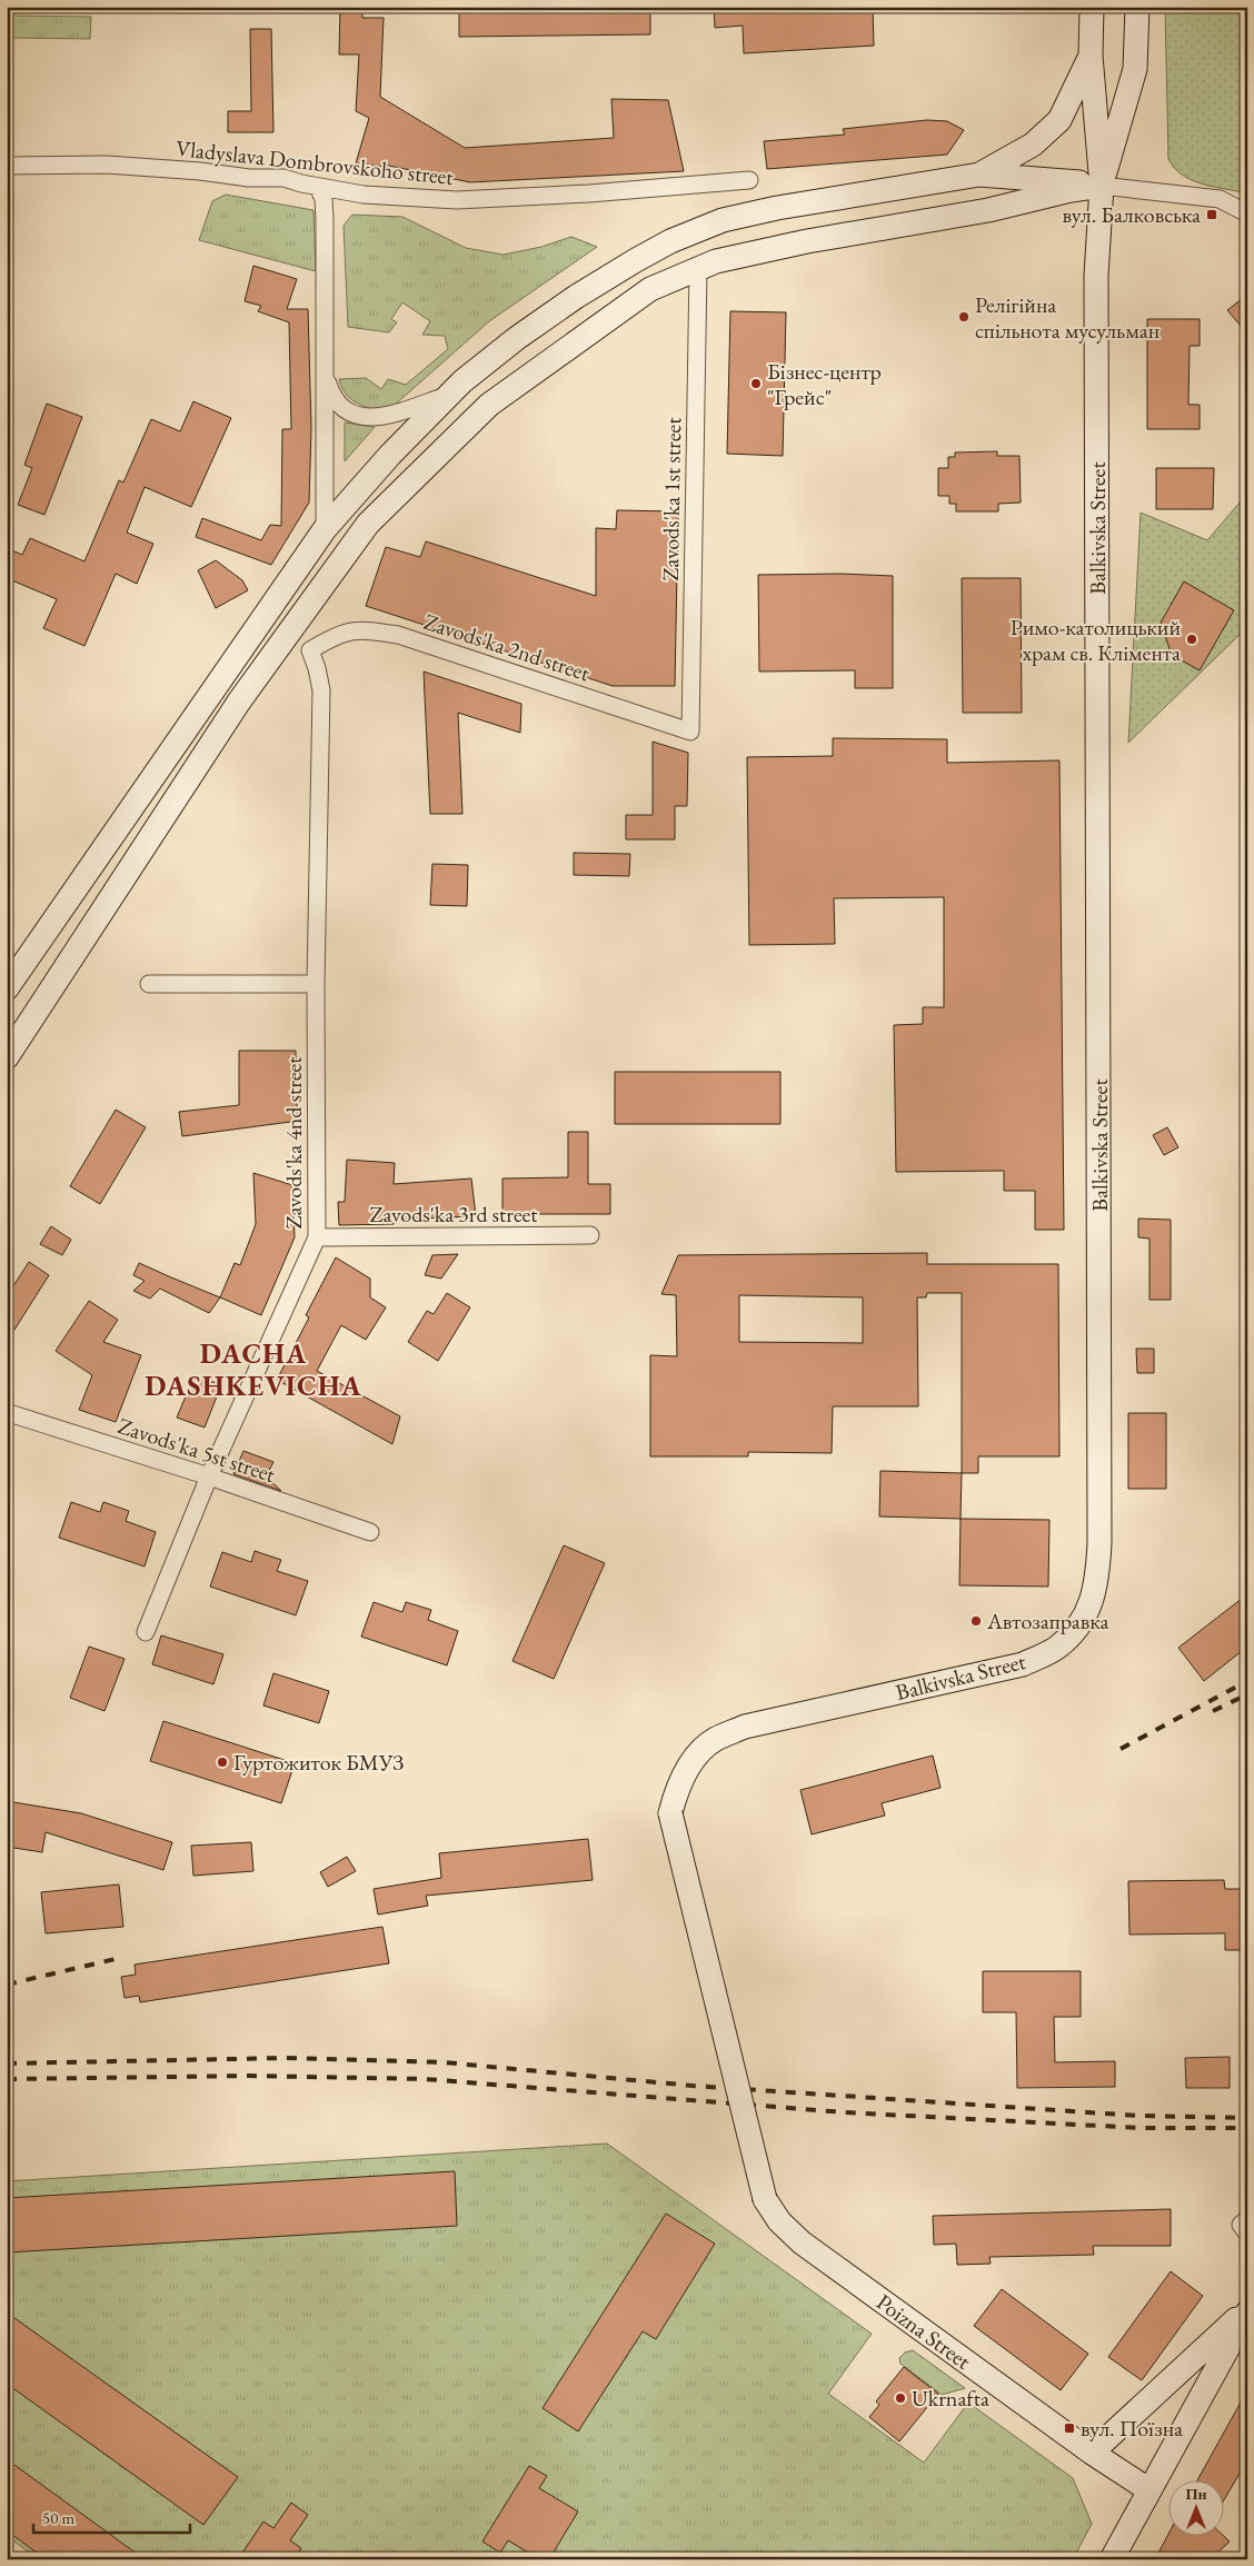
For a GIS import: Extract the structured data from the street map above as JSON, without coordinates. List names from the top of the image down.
{
  "streets": {
    "street": [
      "Vladyslava Dombrovskoho street",
      "Zavods'ka 1st street",
      "Balkivska Street",
      "Zavods'ka 2nd street",
      "Zavods'ka 4nd street",
      "Zavods'ka 3rd street",
      "Zavods'ka 5st street",
      "Poizna Street"
    ]
  },
  "crossings": [
    ["Zavods'ka 1st street", "Zavods'ka 2nd street"],
    ["Balkivska Street", "Poizna Street"],
    ["Zavods'ka 2nd street", "Zavods'ka 4nd street"],
    ["Zavods'ka 4nd street", "Zavods'ka 3rd street"],
    ["Zavods'ka 4nd street", "Zavods'ka 5st street"]
  ],
  "districts": ["DACHA DASHKEVICHA"],
  "places": {
    "transit": ["вул. Балковська", "вул. Поїзна"],
    "other": [
      "Релігійна спільнота мусульман",
      "Бізнес-центр \"Грейс\"",
      "Римо-католицький храм св. Клімента",
      "Автозаправка",
      "Гуртожиток БМУЗ",
      "Ukrnafta"
    ]
  },
  "scale_bar": "50 m",
  "north": "top"
}
